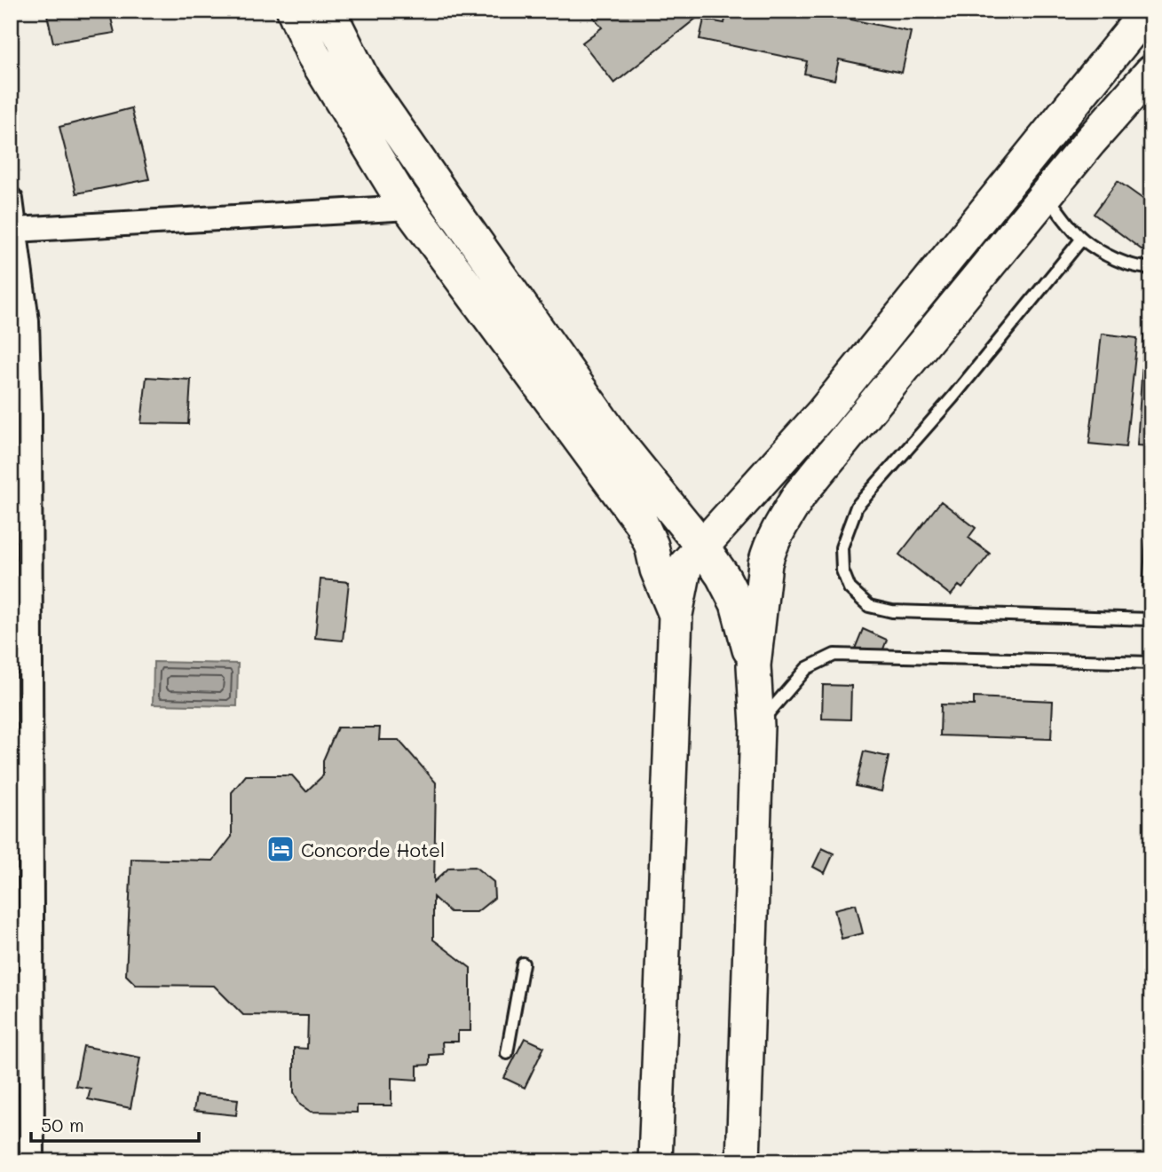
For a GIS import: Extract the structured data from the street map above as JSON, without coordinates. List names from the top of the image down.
{
  "places": {
    "hotel": ["Concorde Hotel"]
  },
  "scale_bar": "50 m"
}
